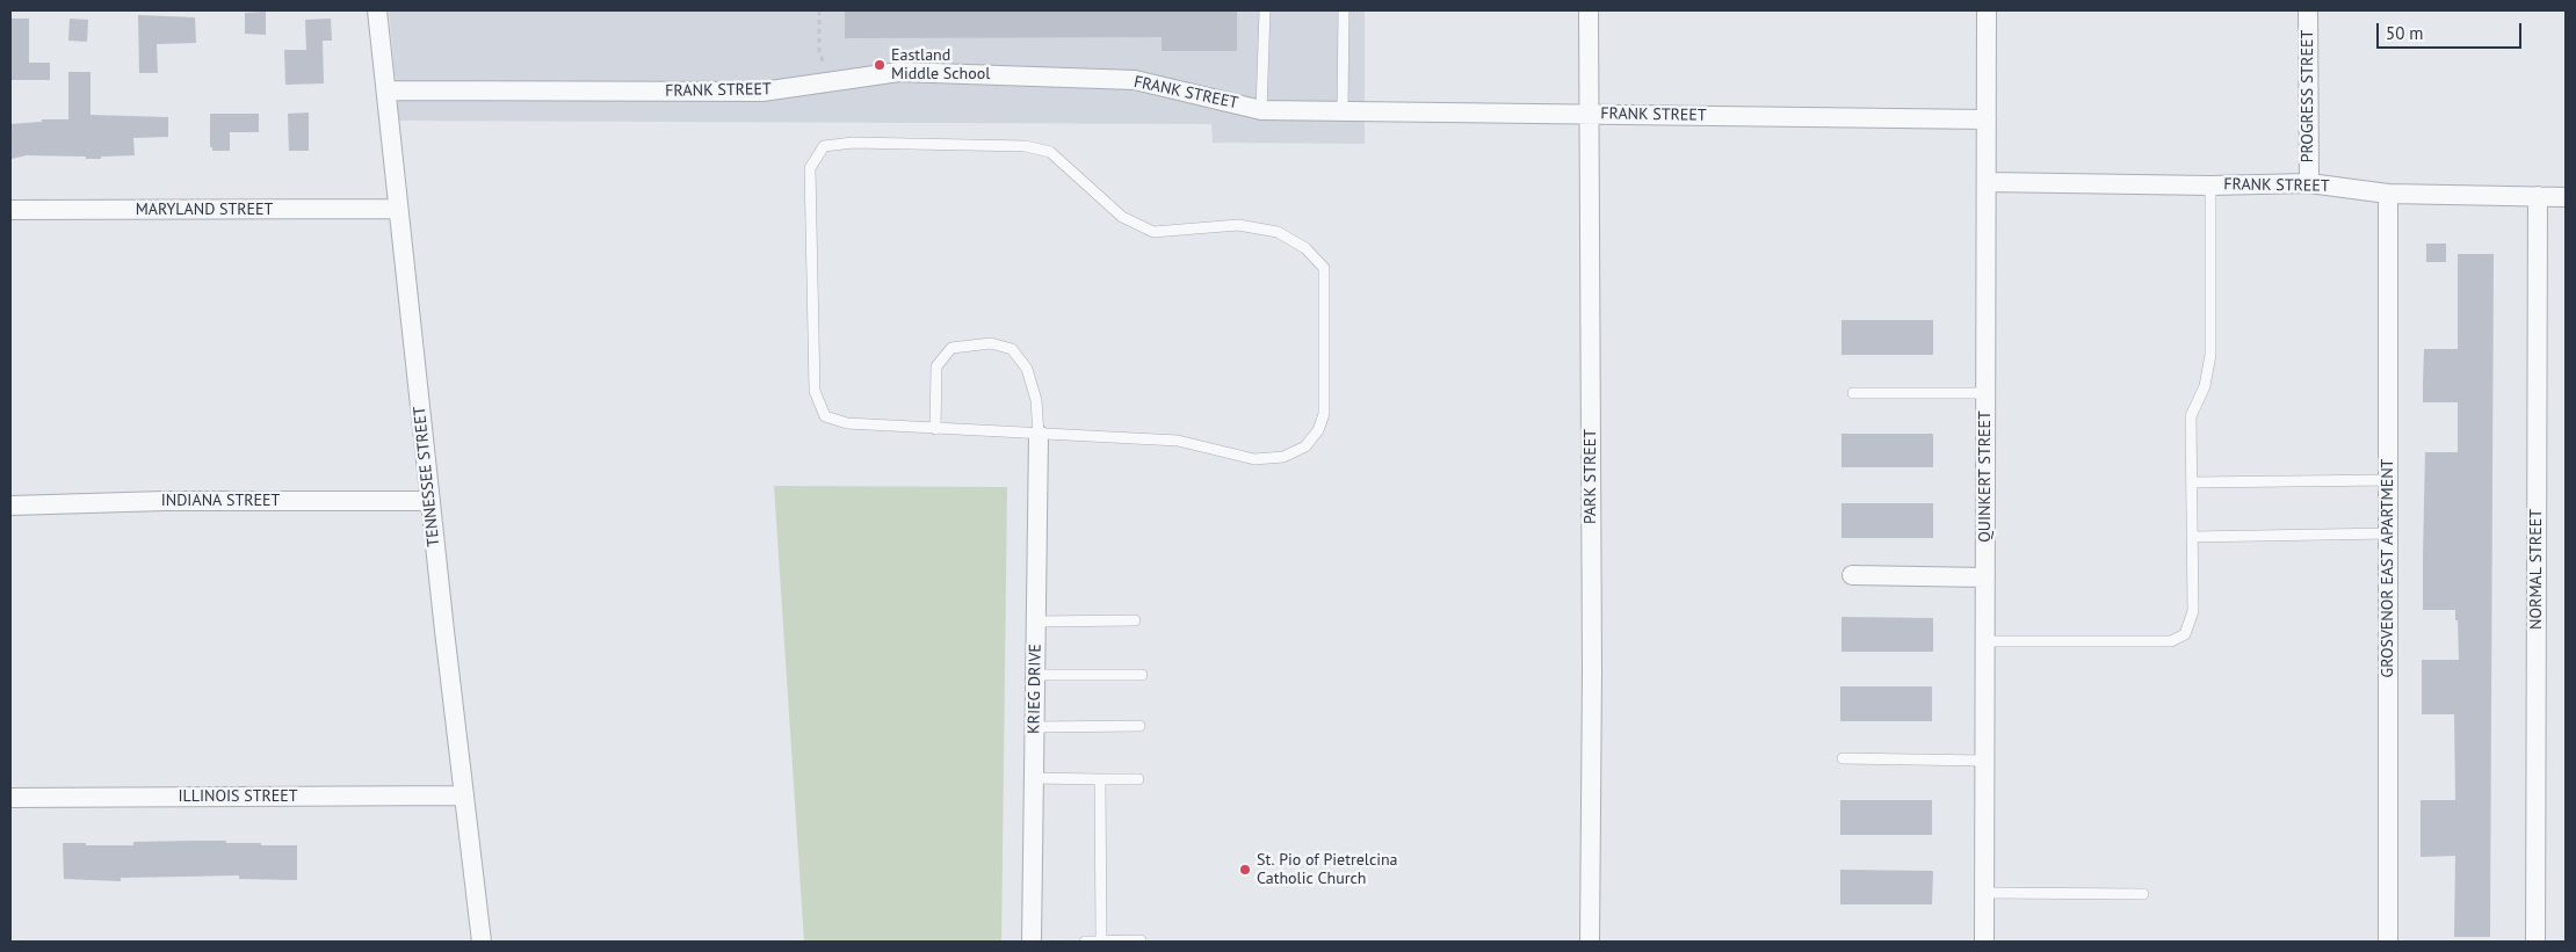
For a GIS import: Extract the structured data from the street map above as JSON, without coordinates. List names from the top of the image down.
{
  "streets": {
    "street": [
      "FRANK STREET",
      "PROGRESS STREET",
      "MARYLAND STREET",
      "TENNESSEE STREET",
      "PARK STREET",
      "QUINKERT STREET",
      "INDIANA STREET",
      "GROSVENOR EAST APARTMENT",
      "NORMAL STREET",
      "KRIEG DRIVE",
      "ILLINOIS STREET"
    ]
  },
  "crossings": [
    ["FRANK STREET", "PROGRESS STREET"],
    ["FRANK STREET", "TENNESSEE STREET"],
    ["FRANK STREET", "PARK STREET"],
    ["FRANK STREET", "QUINKERT STREET"],
    ["FRANK STREET", "GROSVENOR EAST APARTMENT"],
    ["FRANK STREET", "NORMAL STREET"],
    ["MARYLAND STREET", "TENNESSEE STREET"],
    ["TENNESSEE STREET", "INDIANA STREET"],
    ["TENNESSEE STREET", "ILLINOIS STREET"]
  ],
  "places": ["Eastland Middle School", "St. Pio of Pietrelcina Catholic Church"],
  "scale_bar": "50 m"
}
